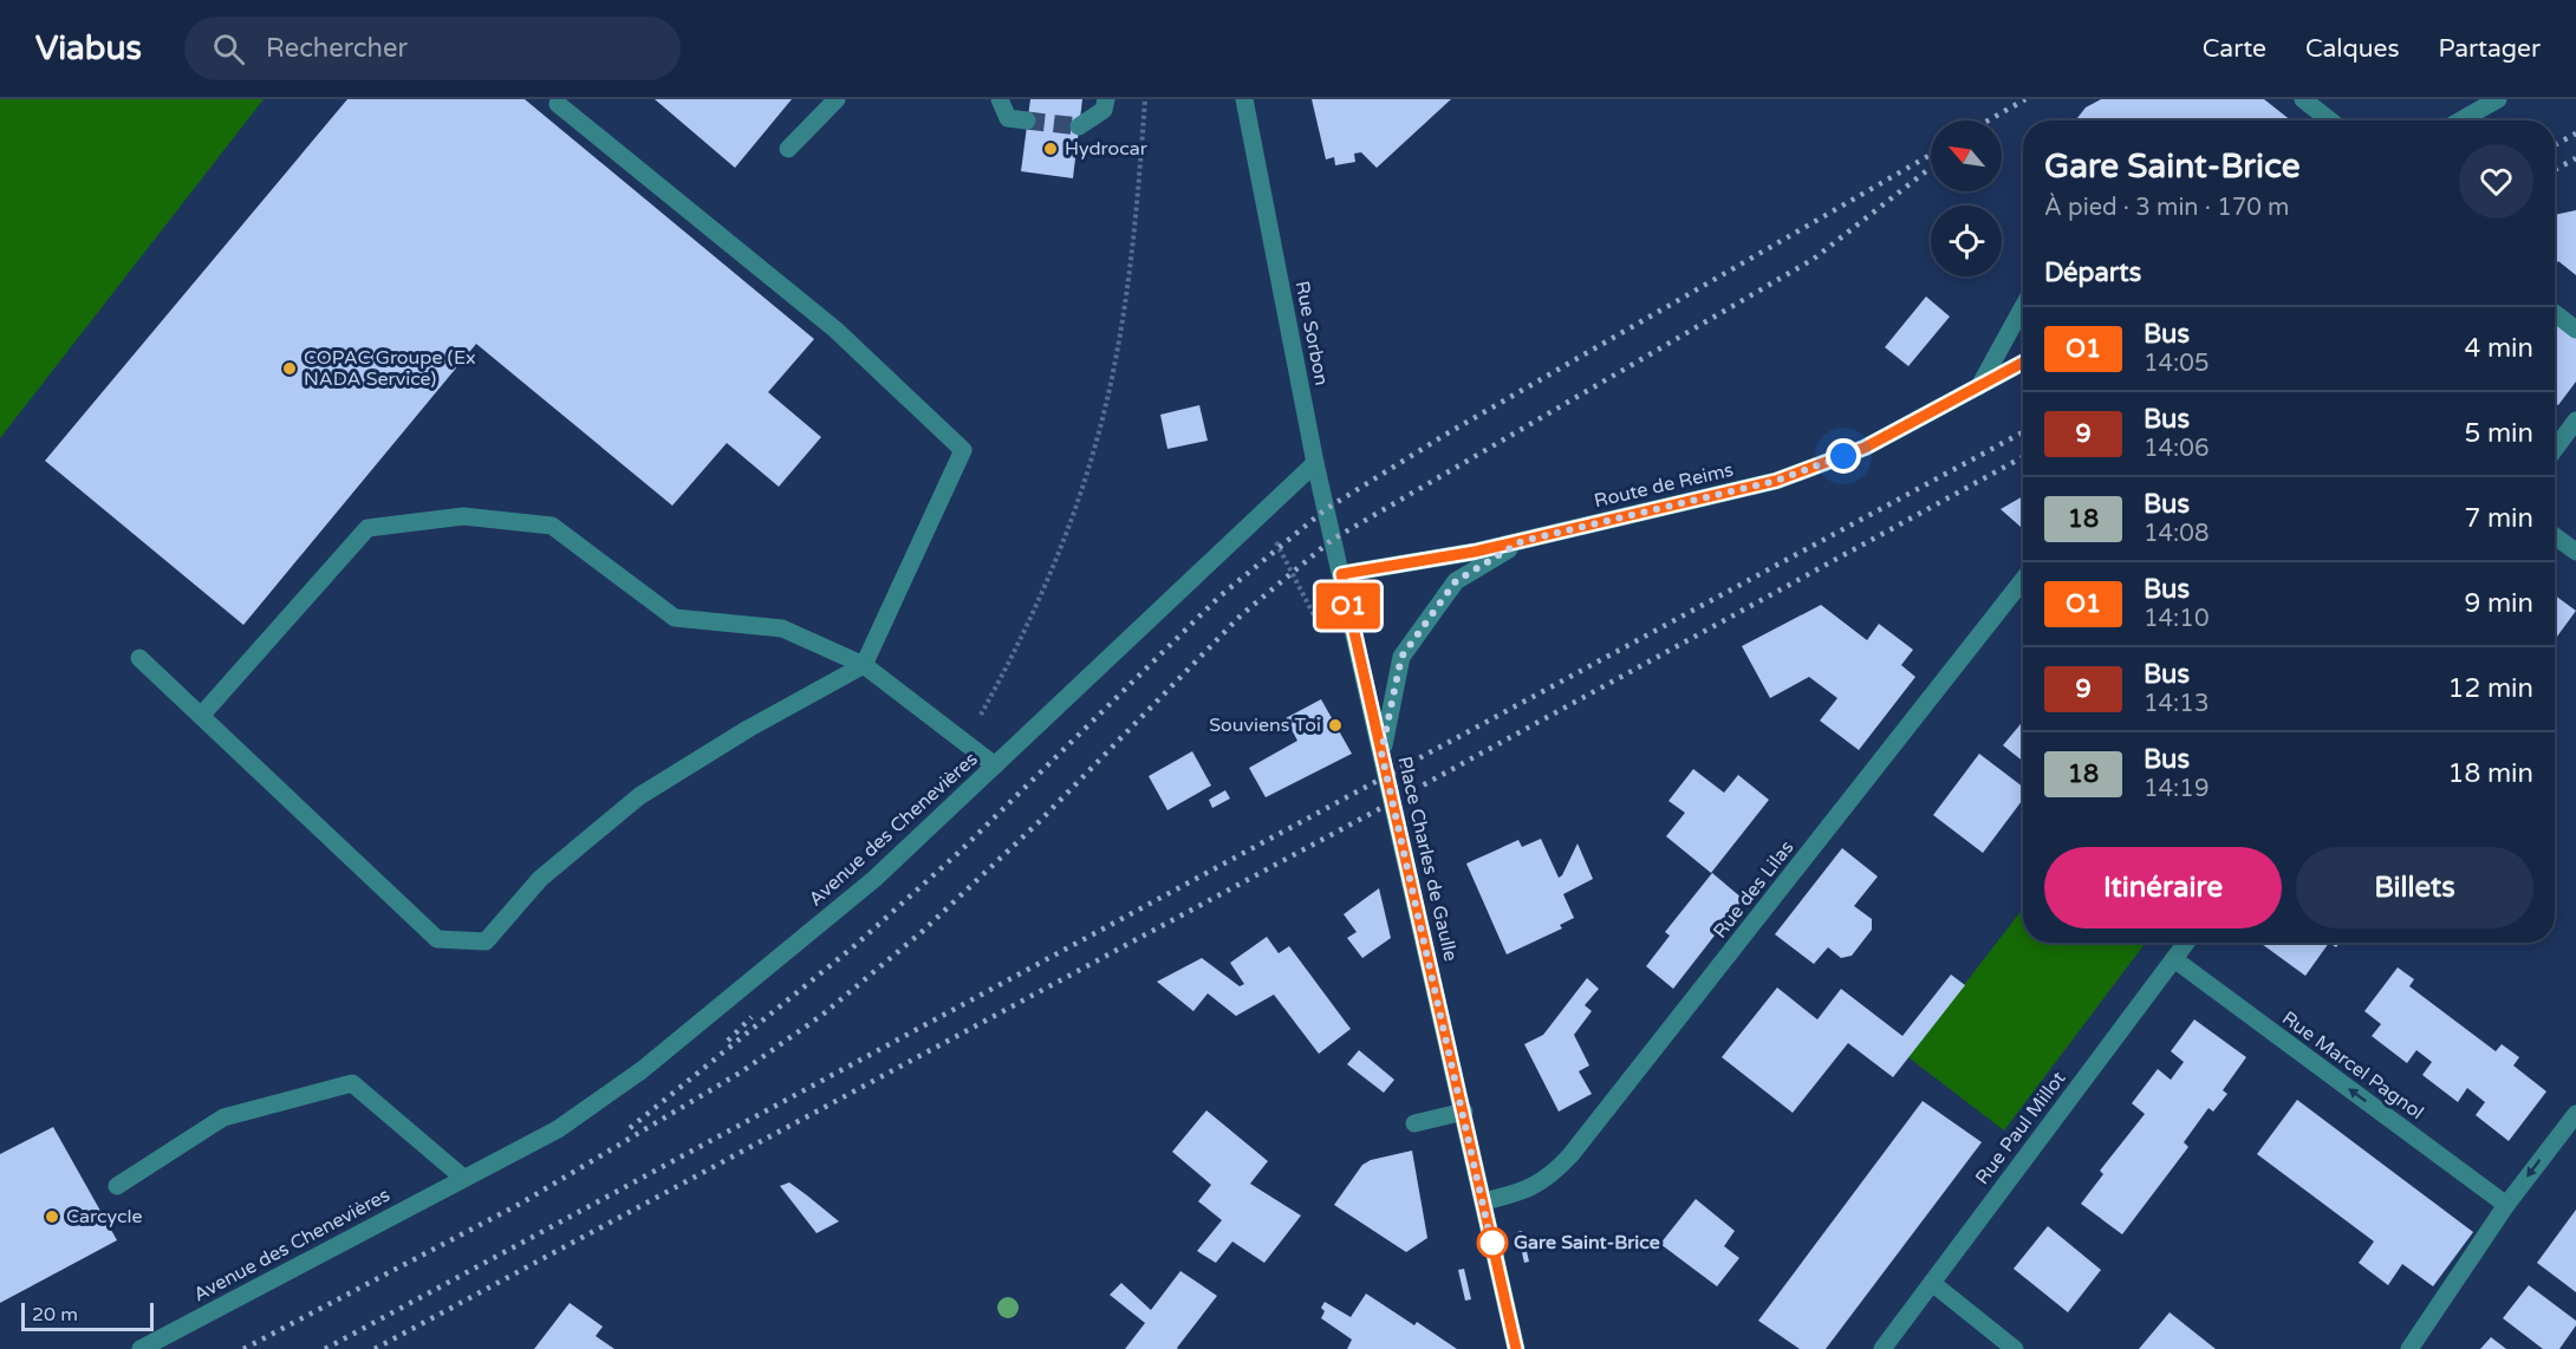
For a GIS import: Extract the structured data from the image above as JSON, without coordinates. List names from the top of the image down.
{
  "streets": {
    "street": [
      "Rue Sorbon",
      "Route de Reims",
      "Avenue des Chenevières",
      "Place Charles de Gaulle",
      "Rue des Lilas",
      "Rue Marcel Pagnol",
      "Rue Paul Millot"
    ]
  },
  "crossings": [
    ["Rue Sorbon", "Route de Reims"],
    ["Rue Sorbon", "Avenue des Chenevières"],
    ["Rue Sorbon", "Place Charles de Gaulle"],
    ["Route de Reims", "Place Charles de Gaulle"],
    ["Place Charles de Gaulle", "Rue des Lilas"],
    ["Rue Marcel Pagnol", "Rue Paul Millot"]
  ],
  "one_way": ["Rue Marcel Pagnol"],
  "places": [
    "Hydrocar",
    "COPAC Groupe (Ex NADA Service)",
    "Souviens Toi",
    "Carcycle",
    "Gare Saint-Brice"
  ],
  "lines": ["bus line O1"],
  "scale_bar": "20 m",
  "north": "top left",
  "page": {
    "header": "Viabus",
    "search": "Rechercher",
    "nav": ["Carte", "Calques", "Partager"],
    "on_map": "O1",
    "heading": [
      ["Gare Saint-Brice", "À pied · 3 min · 170 m"],
      "Départs"
    ],
    "list": [
      {
        "mark": "O1",
        "name": "Bus",
        "note": "14:05",
        "value": "4 min"
      },
      {
        "mark": "9",
        "name": "Bus",
        "note": "14:06",
        "value": "5 min"
      },
      {
        "mark": "18",
        "name": "Bus",
        "note": "14:08",
        "value": "7 min"
      },
      {
        "mark": "O1",
        "name": "Bus",
        "note": "14:10",
        "value": "9 min"
      },
      {
        "mark": "9",
        "name": "Bus",
        "note": "14:13",
        "value": "12 min"
      },
      {
        "mark": "18",
        "name": "Bus",
        "note": "14:19",
        "value": "18 min"
      }
    ],
    "buttons": ["Itinéraire", "Billets"],
    "scale": "20 m"
  }
}
